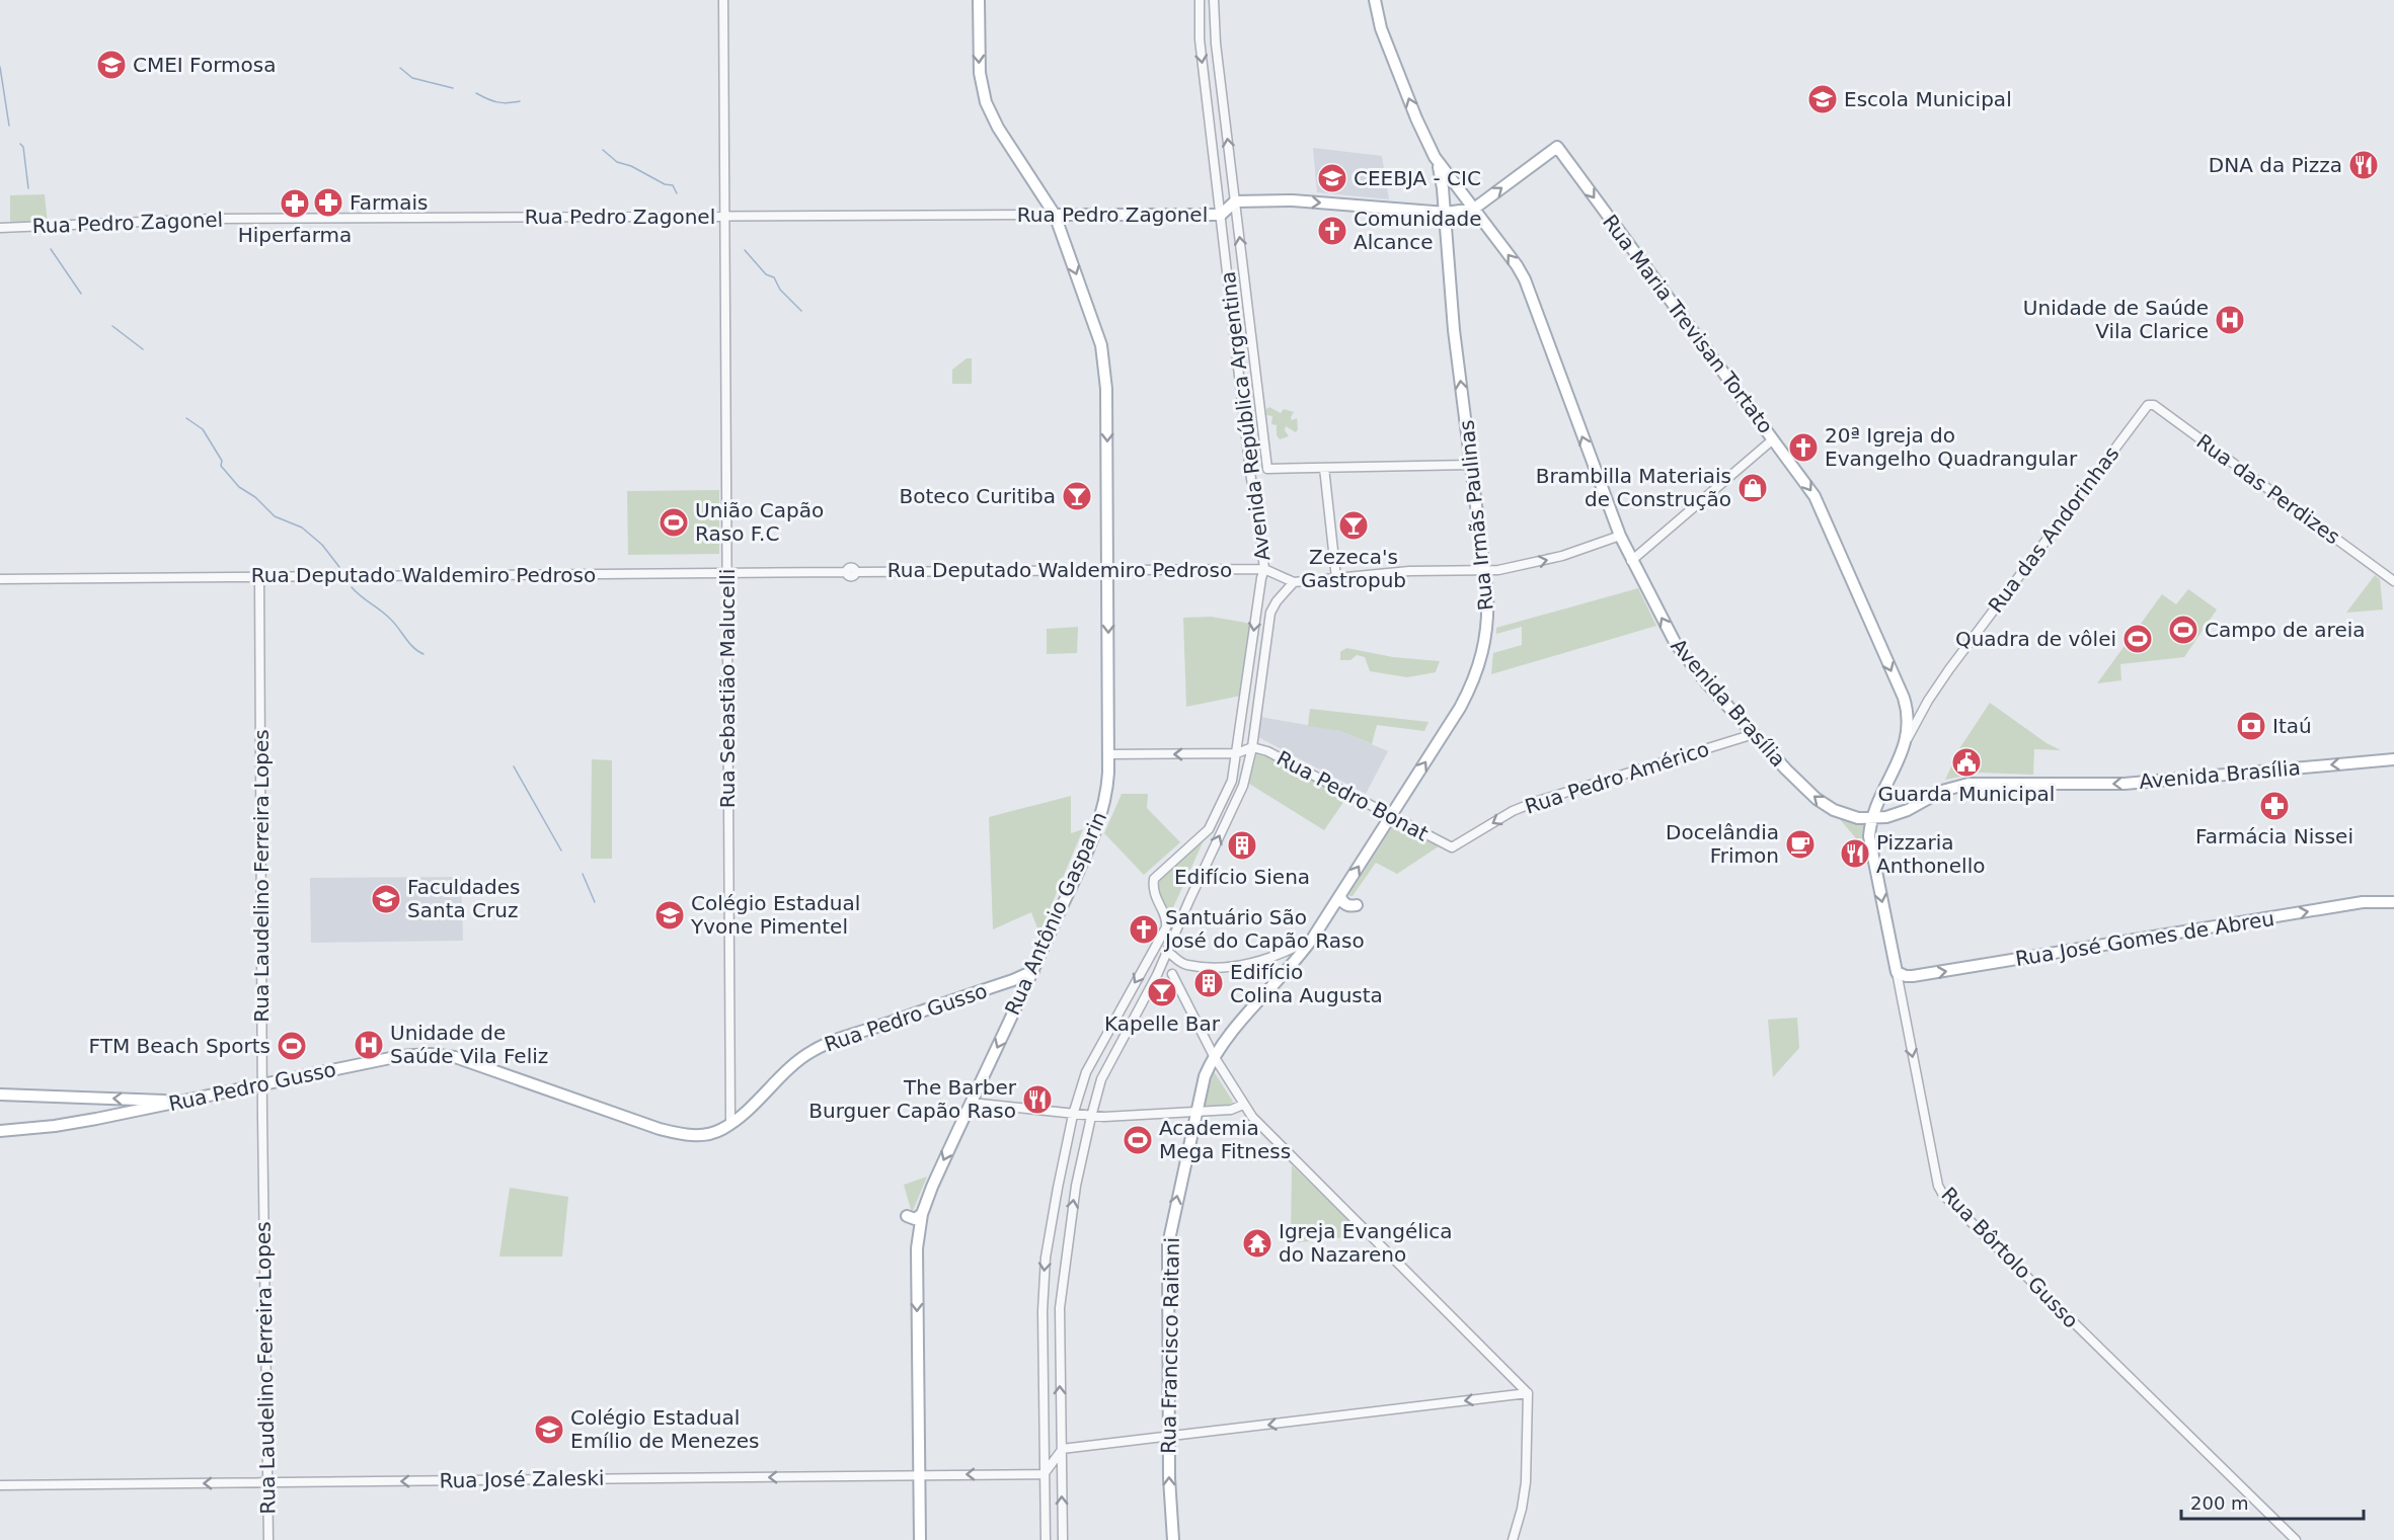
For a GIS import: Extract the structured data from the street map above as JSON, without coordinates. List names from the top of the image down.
{
  "streets": {
    "main road": [
      "Rua Pedro Zagonel",
      "Rua Maria Trevisan Tortato",
      "Rua Irmãs Paulinas",
      "Rua das Andorinhas",
      "Avenida Brasília",
      "Rua Antônio Gasparin",
      "Rua José Gomes de Abreu",
      "Rua Pedro Gusso",
      "Rua Bôrtolo Gusso",
      "Rua Francisco Raitani"
    ],
    "street": [
      "Avenida República Argentina",
      "Rua das Perdizes",
      "Rua Deputado Waldemiro Pedroso",
      "Rua Sebastião Malucelli",
      "Rua Pedro Américo",
      "Rua Pedro Bonat",
      "Rua Laudelino Ferreira Lopes",
      "Rua José Zaleski"
    ]
  },
  "crossings": [
    ["Rua Pedro Zagonel", "Avenida República Argentina"],
    ["Rua Pedro Zagonel", "Rua Sebastião Malucelli"],
    ["Rua Pedro Zagonel", "Rua Antônio Gasparin"],
    ["Rua Maria Trevisan Tortato", "Rua das Andorinhas"],
    ["Rua Maria Trevisan Tortato", "Avenida Brasília"],
    ["Avenida República Argentina", "Rua Deputado Waldemiro Pedroso"],
    ["Rua das Perdizes", "Rua das Andorinhas"],
    ["Rua Irmãs Paulinas", "Avenida Brasília"],
    ["Rua Irmãs Paulinas", "Rua Pedro Bonat"],
    ["Rua Irmãs Paulinas", "Rua Francisco Raitani"],
    ["Rua das Andorinhas", "Avenida Brasília"],
    ["Rua das Andorinhas", "Rua Bôrtolo Gusso"],
    ["Rua Deputado Waldemiro Pedroso", "Rua Sebastião Malucelli"],
    ["Rua Deputado Waldemiro Pedroso", "Rua Laudelino Ferreira Lopes"],
    ["Rua Deputado Waldemiro Pedroso", "Rua Antônio Gasparin"],
    ["Rua Sebastião Malucelli", "Rua Pedro Gusso"],
    ["Avenida Brasília", "Rua Pedro Américo"],
    ["Avenida Brasília", "Rua Bôrtolo Gusso"],
    ["Rua Pedro Américo", "Rua Pedro Bonat"],
    ["Rua Laudelino Ferreira Lopes", "Rua Pedro Gusso"],
    ["Rua Laudelino Ferreira Lopes", "Rua José Zaleski"],
    ["Rua Antônio Gasparin", "Rua Pedro Gusso"],
    ["Rua Antônio Gasparin", "Rua José Zaleski"],
    ["Rua José Gomes de Abreu", "Rua Bôrtolo Gusso"]
  ],
  "one_way": [
    "Rua Maria Trevisan Tortato",
    "Rua Irmãs Paulinas",
    "Avenida Brasília",
    "Rua Pedro Américo",
    "Rua Antônio Gasparin",
    "Rua José Gomes de Abreu",
    "Rua Bôrtolo Gusso",
    "Rua Francisco Raitani",
    "Rua José Zaleski"
  ],
  "places": {
    "school or university": [
      "CMEI Formosa",
      "Escola Municipal",
      "CEEBJA - CIC",
      "Faculdades Santa Cruz",
      "Colégio Estadual Yvone Pimentel",
      "Colégio Estadual Emílio de Menezes"
    ],
    "restaurant": ["DNA da Pizza", "Pizzaria Anthonello", "The Barber Burguer Capão Raso"],
    "pharmacy": ["Farmais", "Hiperfarma", "Farmácia Nissei"],
    "church": ["Comunidade Alcance", "20ª Igreja do Evangelho Quadrangular", "Santuário São José do Capão Raso"],
    "hospital": ["Unidade de Saúde Vila Clarice", "Unidade de Saúde Vila Feliz"],
    "shop": ["Brambilla Materiais de Construção"],
    "bar": ["Boteco Curitiba", "Zezeca's Gastropub", "Kapelle Bar"],
    "sports": [
      "União Capão Raso F.C",
      "Campo de areia",
      "Quadra de vôlei",
      "FTM Beach Sports",
      "Academia Mega Fitness"
    ],
    "bank": ["Itaú"],
    "public building": ["Guarda Municipal"],
    "cafe": ["Docelândia Frimon"],
    "building": ["Edifício Siena", "Edifício Colina Augusta"],
    "temple": ["Igreja Evangélica do Nazareno"]
  },
  "scale_bar": "200 m"
}
